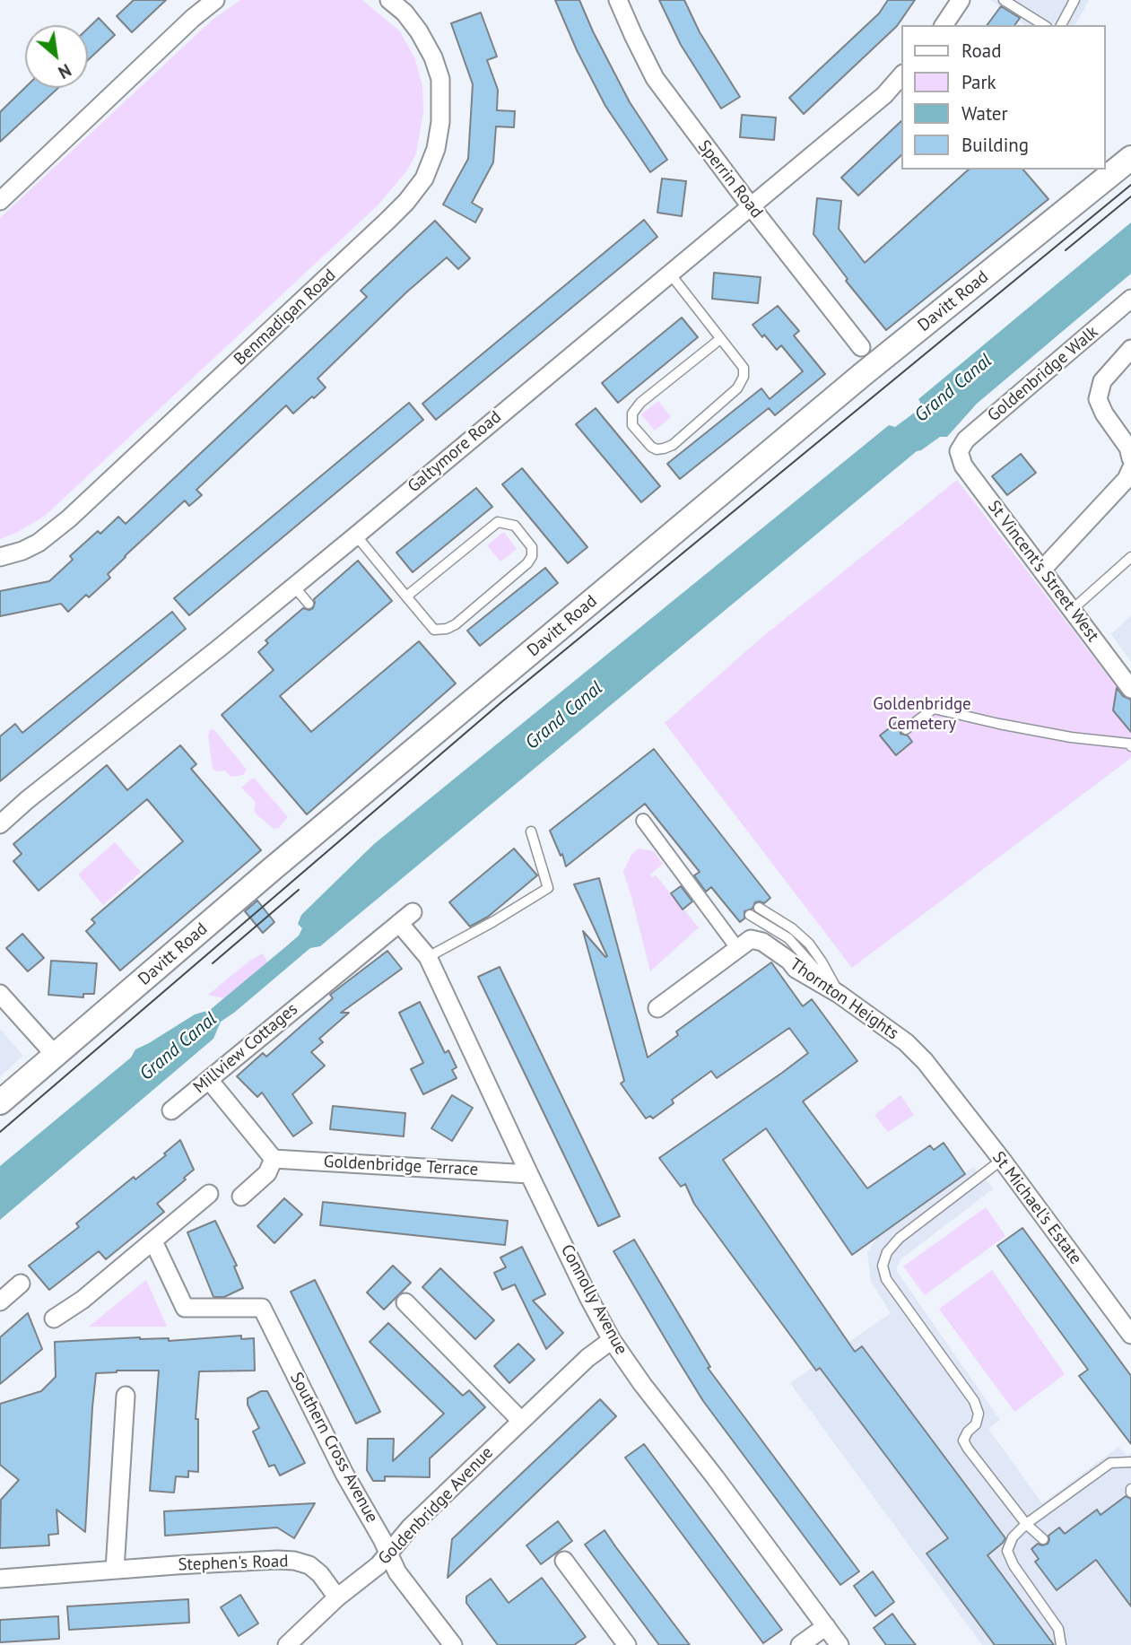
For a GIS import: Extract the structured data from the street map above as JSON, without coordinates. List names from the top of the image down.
{
  "streets": {
    "main road": ["Davitt Road"],
    "street": [
      "Sperrin Road",
      "Benmadigan Road",
      "Goldenbridge Walk",
      "Galtymore Road",
      "St Vincent's Street West",
      "Thornton Heights",
      "Millview Cottages",
      "Goldenbridge Terrace",
      "St Michael's Estate",
      "Connolly Avenue",
      "Southern Cross Avenue",
      "Goldenbridge Avenue",
      "Stephen's Road"
    ]
  },
  "crossings": [
    ["Sperrin Road", "Galtymore Road"],
    ["Goldenbridge Walk", "St Vincent's Street West"],
    ["Thornton Heights", "St Michael's Estate"],
    ["Millview Cottages", "Connolly Avenue"],
    ["Goldenbridge Terrace", "Connolly Avenue"],
    ["Connolly Avenue", "Goldenbridge Avenue"],
    ["Southern Cross Avenue", "Goldenbridge Avenue"],
    ["Goldenbridge Avenue", "Stephen's Road"]
  ],
  "water": ["Grand Canal"],
  "parks": ["Goldenbridge Cemetery"],
  "legend": [
    "Road",
    "Park",
    "Water",
    "Building"
  ],
  "north": "bottom right"
}
